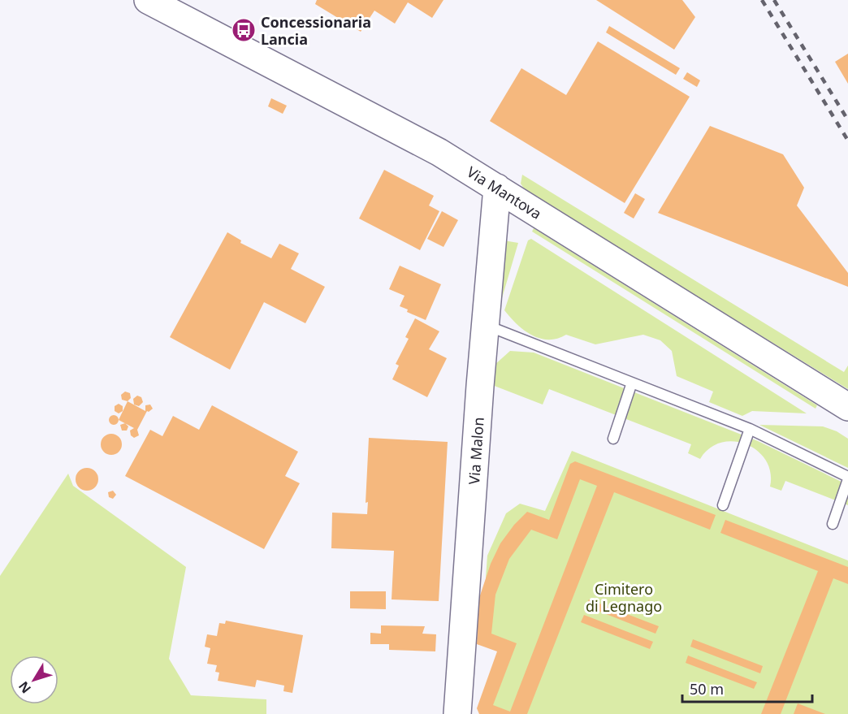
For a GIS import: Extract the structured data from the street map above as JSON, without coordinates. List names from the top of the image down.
{
  "streets": {
    "street": ["Via Mantova", "Via Malon"]
  },
  "crossings": [
    ["Via Mantova", "Via Malon"]
  ],
  "parks": ["Cimitero di Legnago"],
  "places": {
    "bus stop": ["Concessionaria Lancia"]
  },
  "scale_bar": "50 m",
  "north": "bottom left"
}
